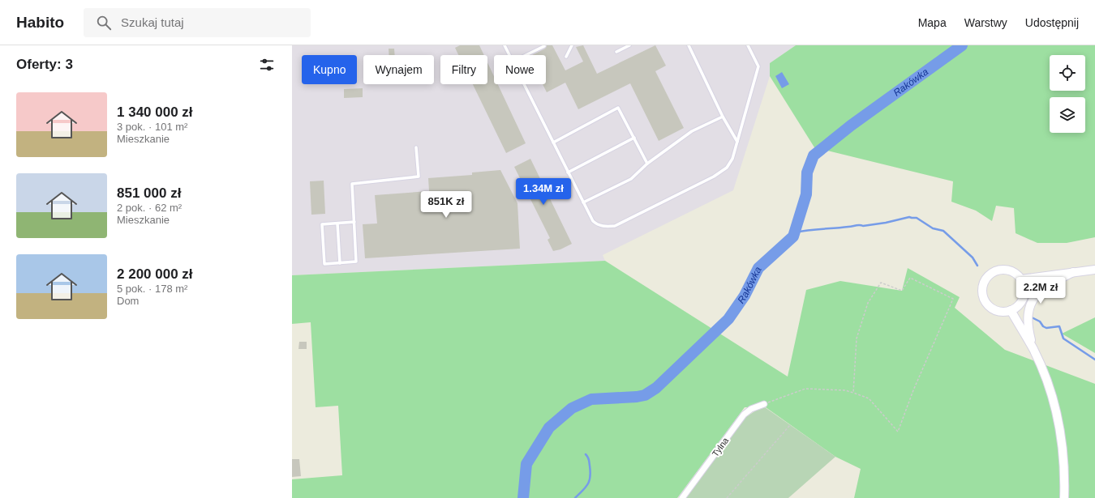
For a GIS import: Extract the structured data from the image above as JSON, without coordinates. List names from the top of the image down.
{
  "streets": {
    "street": ["Tylna"]
  },
  "water": ["Rakówka"],
  "page": {
    "header": "Habito",
    "search": "Szukaj tutaj",
    "nav": ["Mapa", "Warstwy", "Udostępnij"],
    "heading": "Oferty: 3",
    "chip": [
      "Kupno",
      "Wynajem",
      "Filtry",
      "Nowe"
    ],
    "list": [
      {
        "name": "1 340 000 zł",
        "note": "3 pok. · 101 m² · Mieszkanie"
      },
      {
        "name": "851 000 zł",
        "note": "2 pok. · 62 m² · Mieszkanie"
      },
      {
        "name": "2 200 000 zł",
        "note": "5 pok. · 178 m² · Dom"
      }
    ],
    "price": ["1.34M zł", "851K zł", "2.2M zł"]
  }
}
